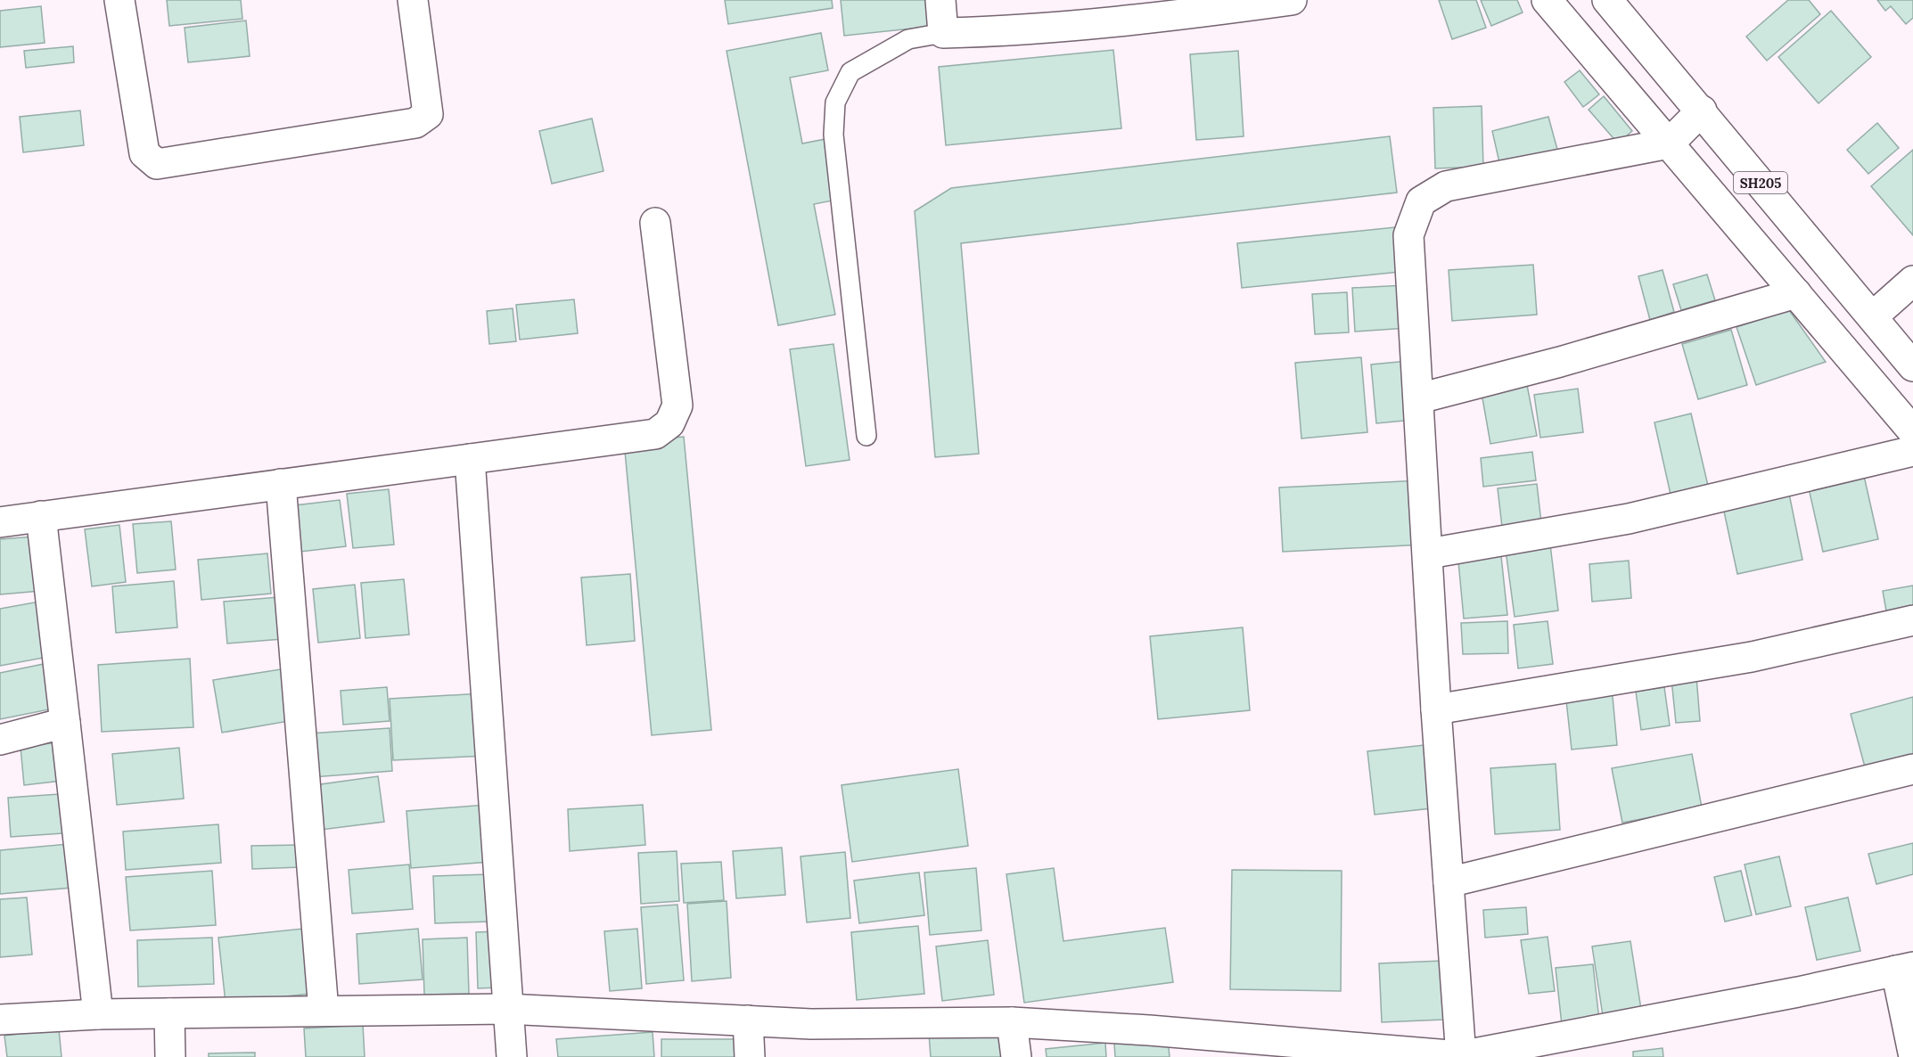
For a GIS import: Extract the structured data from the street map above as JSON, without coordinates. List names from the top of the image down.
{
  "streets": {
    "street": ["SH205"]
  }
}
